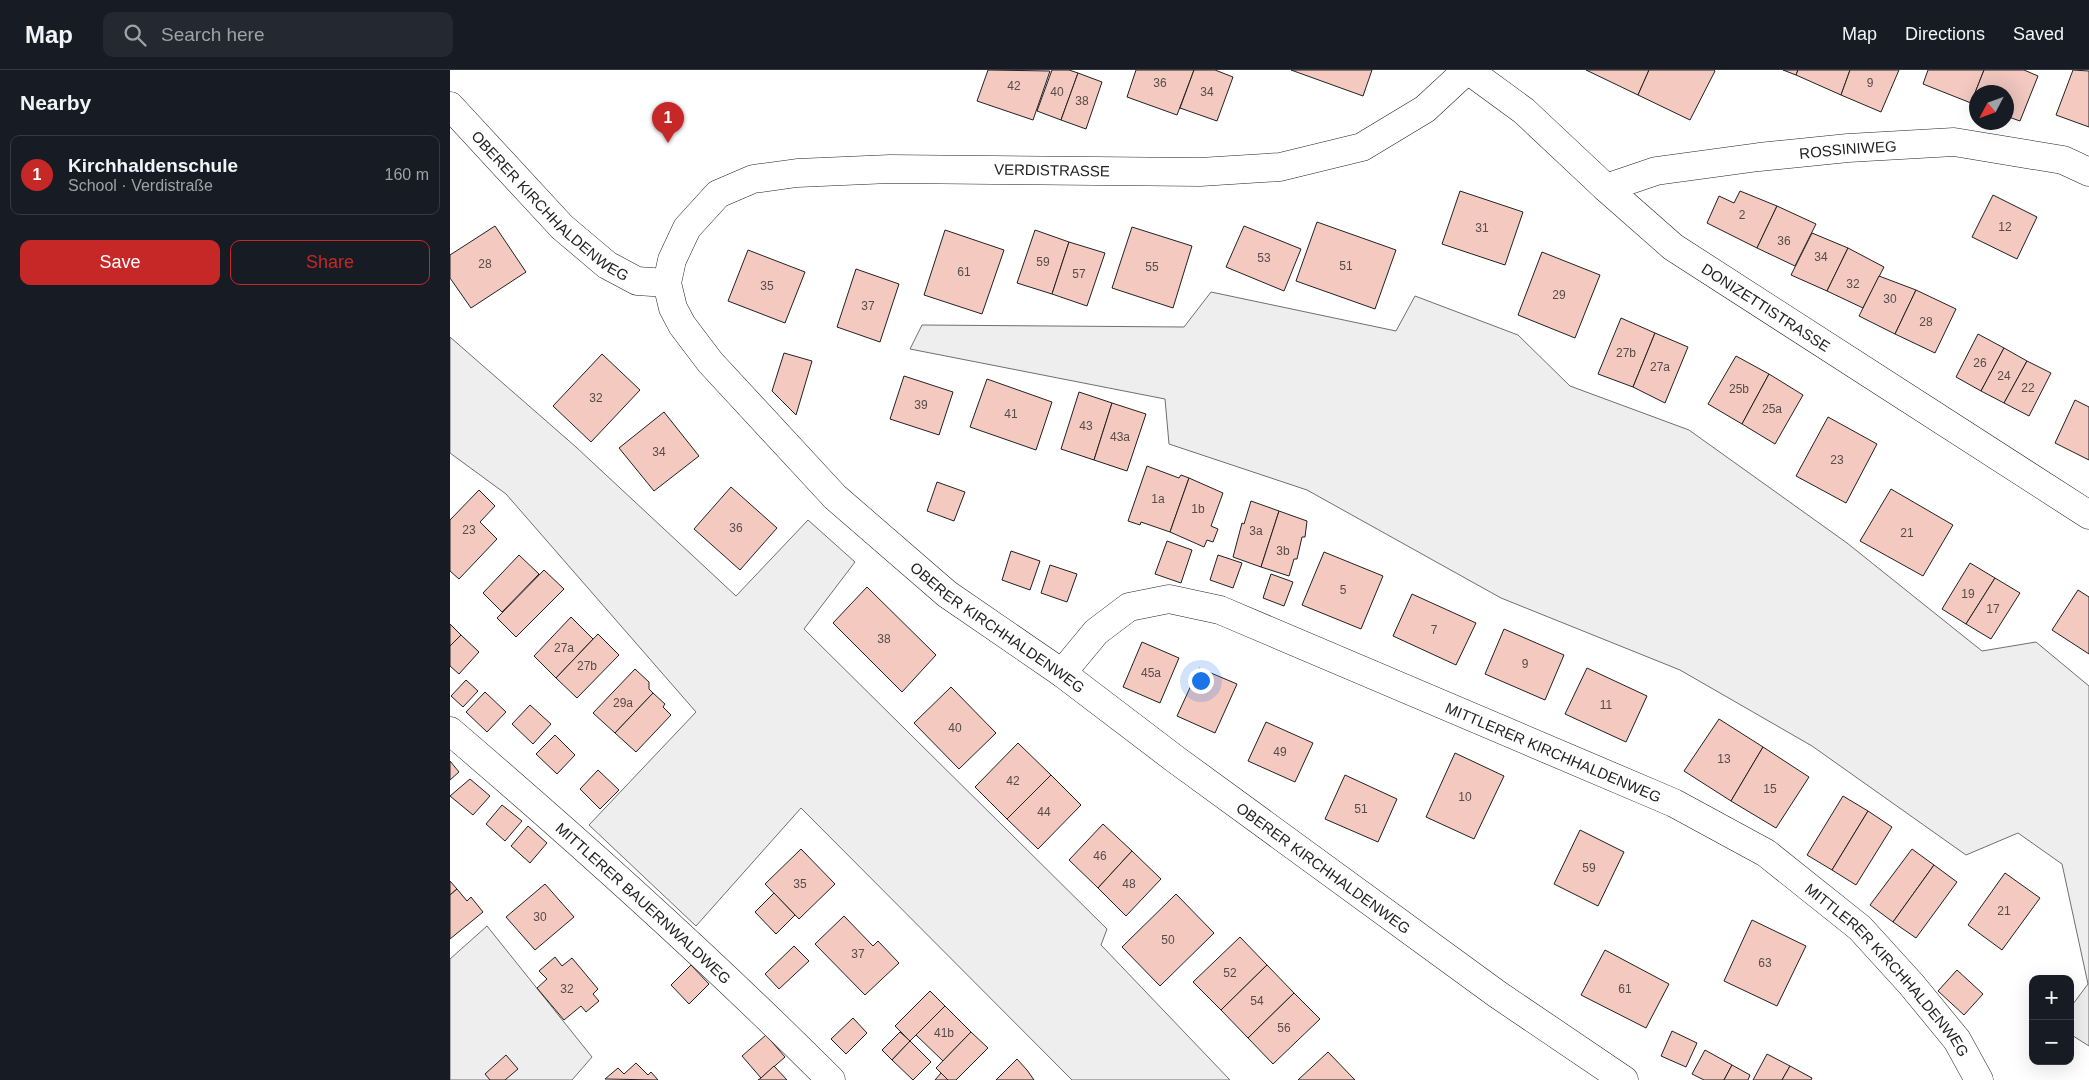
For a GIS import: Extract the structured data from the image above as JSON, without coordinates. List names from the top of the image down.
{
  "streets": {
    "street": [
      "ROSSINIWEG",
      "VERDISTRASSE",
      "OBERER KIRCHHALDENWEG",
      "DONIZETTISTRASSE",
      "MITTLERER KIRCHHALDENWEG",
      "MITTLERER BAUERNWALDWEG"
    ]
  },
  "crossings": [
    ["ROSSINIWEG", "DONIZETTISTRASSE"],
    ["VERDISTRASSE", "OBERER KIRCHHALDENWEG"],
    ["VERDISTRASSE", "DONIZETTISTRASSE"],
    ["OBERER KIRCHHALDENWEG", "MITTLERER KIRCHHALDENWEG"]
  ],
  "house_numbers": [
    "36",
    "9",
    "42",
    "40",
    "34",
    "38",
    "2",
    "12",
    "31",
    "36",
    "34",
    "53",
    "59",
    "28",
    "51",
    "55",
    "61",
    "57",
    "32",
    "35",
    "29",
    "30",
    "37",
    "28",
    "27b",
    "26",
    "27a",
    "24",
    "22",
    "25b",
    "32",
    "39",
    "25a",
    "41",
    "43",
    "43a",
    "34",
    "23",
    "1a",
    "1b",
    "36",
    "23",
    "3a",
    "21",
    "3b",
    "5",
    "19",
    "17",
    "7",
    "38",
    "27a",
    "9",
    "27b",
    "45a",
    "29a",
    "11",
    "40",
    "49",
    "13",
    "42",
    "15",
    "10",
    "51",
    "44",
    "46",
    "59",
    "35",
    "48",
    "21",
    "30",
    "50",
    "37",
    "63",
    "52",
    "32",
    "61",
    "54",
    "56",
    "41b"
  ],
  "north": "bottom left",
  "page": {
    "header": "Map",
    "search": "Search here",
    "nav": ["Map", "Directions", "Saved"],
    "heading": "Nearby",
    "pins": "1",
    "list": [
      {
        "mark": "1",
        "name": "Kirchhaldenschule",
        "note": "School · Verdistraße",
        "value": "160 m"
      }
    ],
    "buttons": ["Save", "Share"],
    "map_buttons": ["+", "−"]
  }
}
